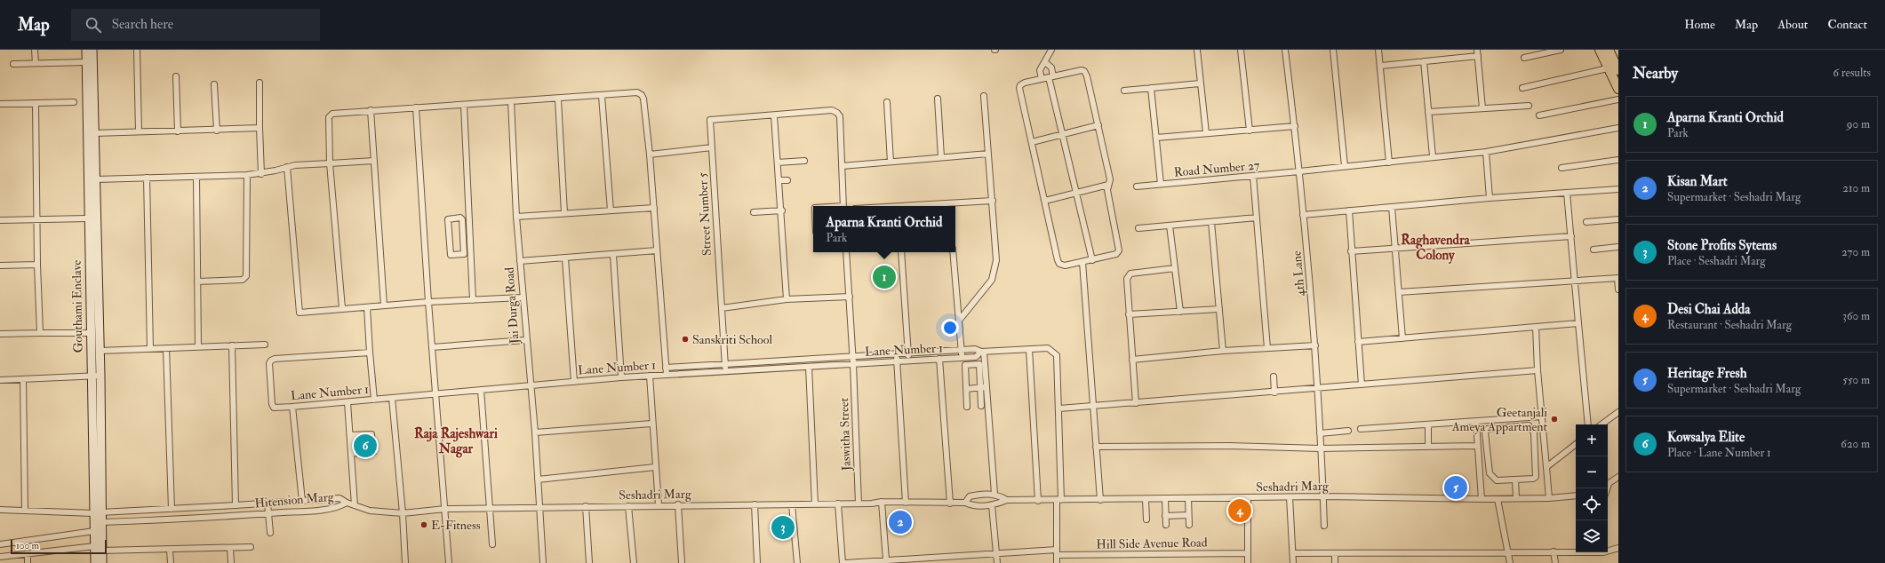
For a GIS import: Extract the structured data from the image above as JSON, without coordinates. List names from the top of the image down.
{
  "streets": {
    "street": [
      "Road Number 27",
      "Street Number 5",
      "4th Lane",
      "Jai Durga Road",
      "Gouthami Enclave",
      "Lane Number 1",
      "Jaswitha Street",
      "Seshadri Marg",
      "Hitension Marg",
      "Hill Side Avenue Road"
    ]
  },
  "crossings": [
    ["Road Number 27", "4th Lane"],
    ["Street Number 5", "Lane Number 1"],
    ["4th Lane", "Seshadri Marg"],
    ["Jai Durga Road", "Lane Number 1"],
    ["Jai Durga Road", "Seshadri Marg"],
    ["Gouthami Enclave", "Hitension Marg"],
    ["Lane Number 1", "Jaswitha Street"],
    ["Jaswitha Street", "Seshadri Marg"],
    ["Seshadri Marg", "Hitension Marg"]
  ],
  "districts": ["Raghavendra Colony", "Raja Rajeshwari Nagar"],
  "places": ["Sanskriti School", "Geetanjali Ameya Appartment", "E-Fitness"],
  "scale_bar": "100 m",
  "page": {
    "header": "Map",
    "search": "Search here",
    "nav": [
      "Home",
      "Map",
      "About",
      "Contact"
    ],
    "heading": ["Nearby", "6 results"],
    "list": [
      {
        "mark": "1",
        "name": "Aparna Kranti Orchid",
        "note": "Park",
        "value": "90 m"
      },
      {
        "mark": "2",
        "name": "Kisan Mart",
        "note": "Supermarket · Seshadri Marg",
        "value": "210 m"
      },
      {
        "mark": "3",
        "name": "Stone Profits Sytems",
        "note": "Place · Seshadri Marg",
        "value": "270 m"
      },
      {
        "mark": "4",
        "name": "Desi Chai Adda",
        "note": "Restaurant · Seshadri Marg",
        "value": "360 m"
      },
      {
        "mark": "5",
        "name": "Heritage Fresh",
        "note": "Supermarket · Seshadri Marg",
        "value": "550 m"
      },
      {
        "mark": "6",
        "name": "Kowsalya Elite",
        "note": "Place · Lane Number 1",
        "value": "620 m"
      }
    ],
    "popup": ["Aparna Kranti Orchid", "Park"],
    "pins": [
      "1",
      "6",
      "5",
      "4",
      "2",
      "3"
    ],
    "map_buttons": ["+", "−"],
    "scale": "100 m"
  }
}
